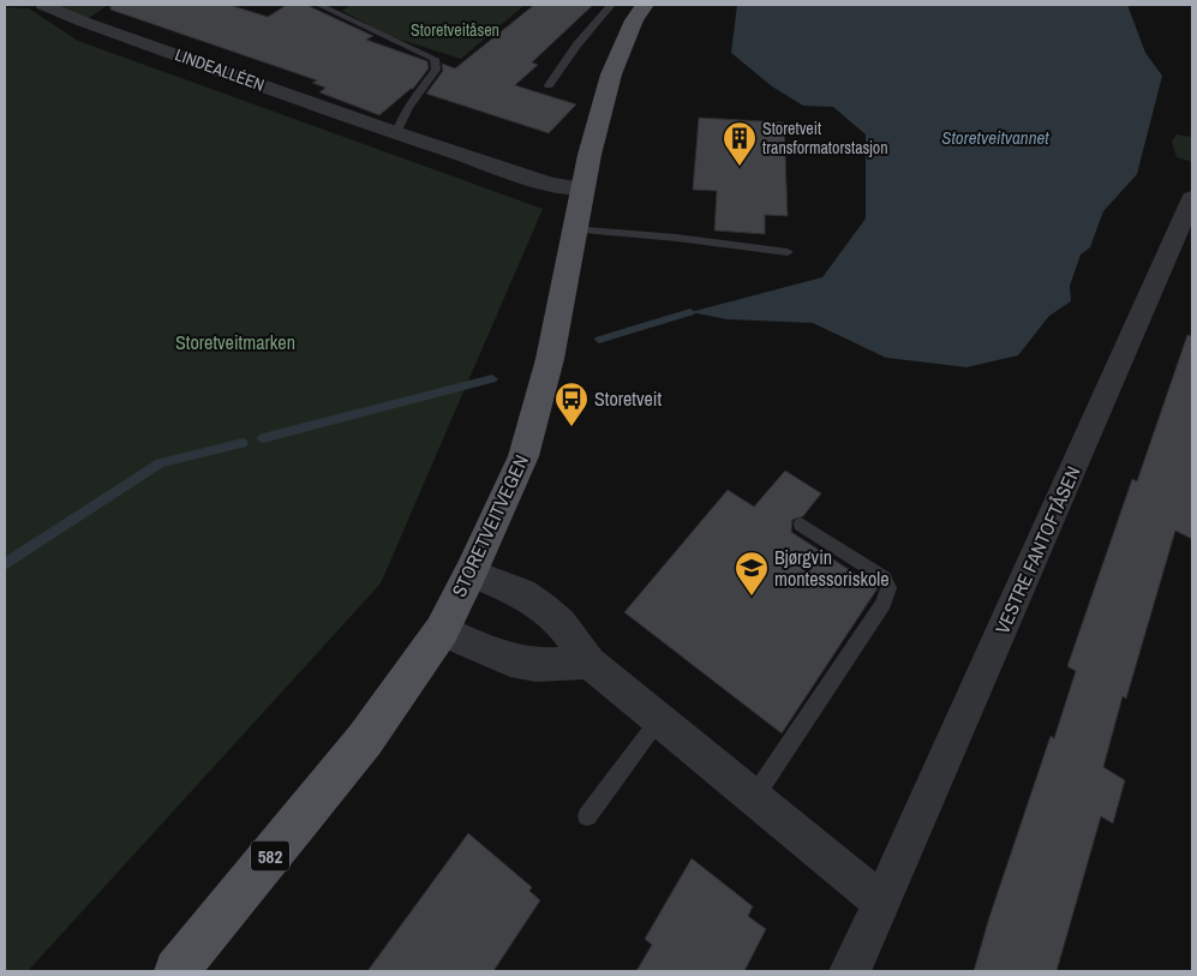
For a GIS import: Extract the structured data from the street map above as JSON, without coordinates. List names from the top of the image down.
{
  "streets": {
    "main road": ["STORETVEITVEGEN", "582"],
    "street": ["LINDEALLÉEN", "VESTRE FANTOFTÅSEN"]
  },
  "crossings": [
    ["LINDEALLÉEN", "STORETVEITVEGEN"]
  ],
  "water": ["Storetveitvannet"],
  "parks": ["Storetveitåsen", "Storetveitmarken"],
  "places": {
    "building": ["Storetveit transformatorstasjon"],
    "bus stop": ["Storetveit"],
    "school or university": ["Bjørgvin montessoriskole"]
  }
}
